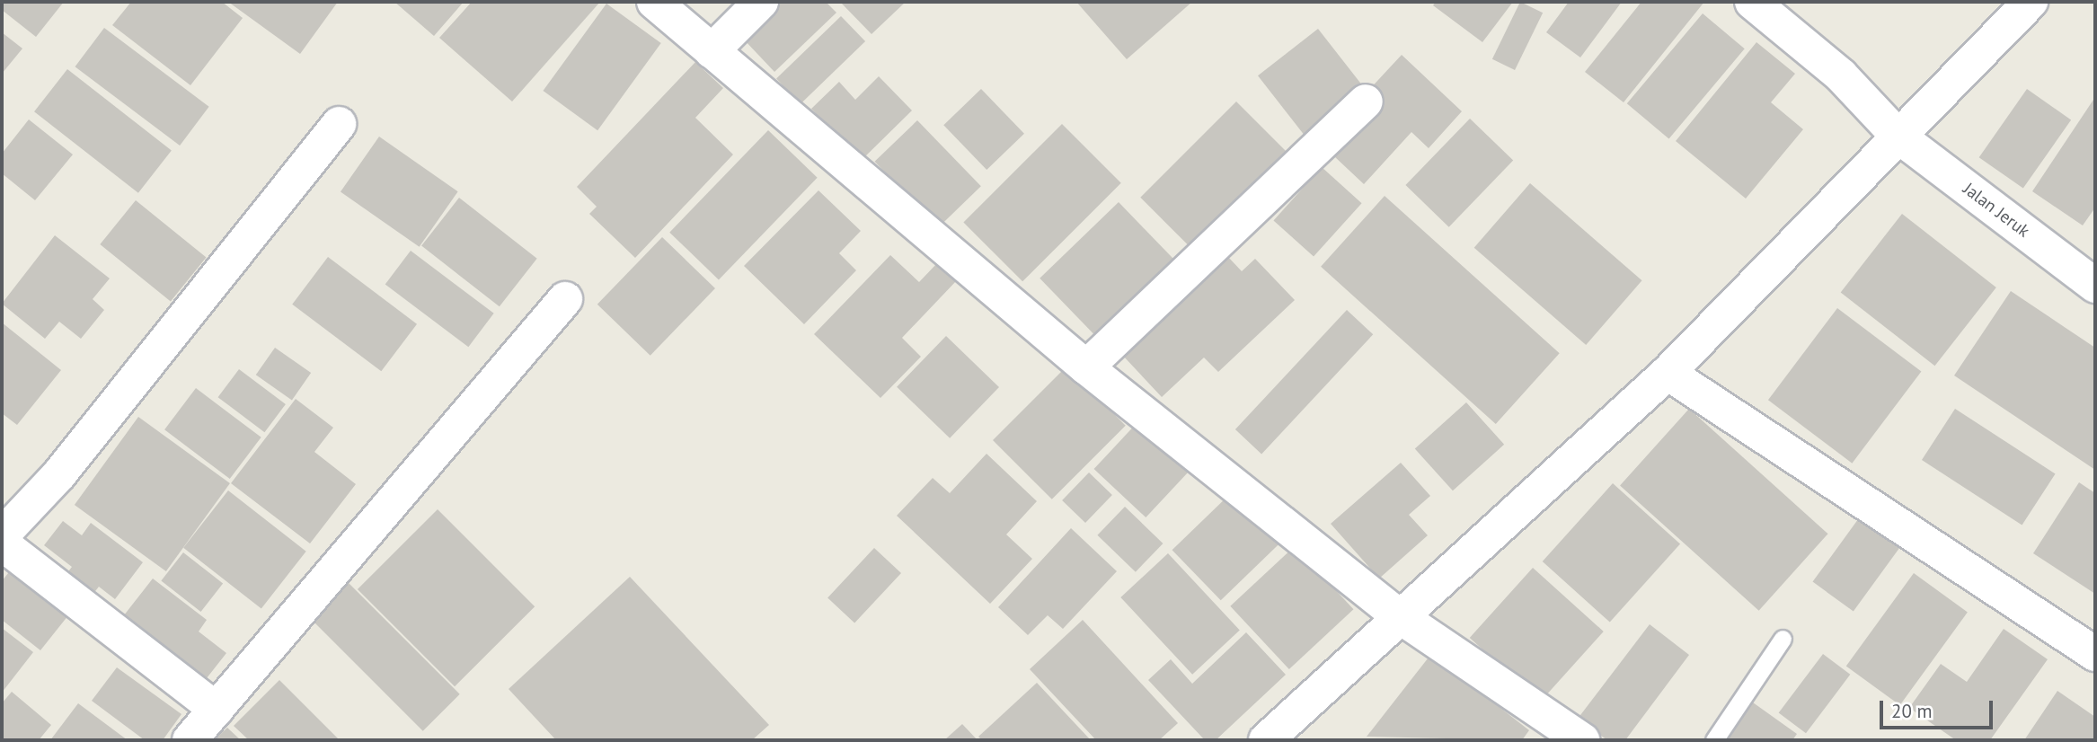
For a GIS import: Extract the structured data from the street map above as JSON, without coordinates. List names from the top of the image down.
{
  "streets": {
    "street": ["Jalan Jeruk"]
  },
  "scale_bar": "20 m"
}
